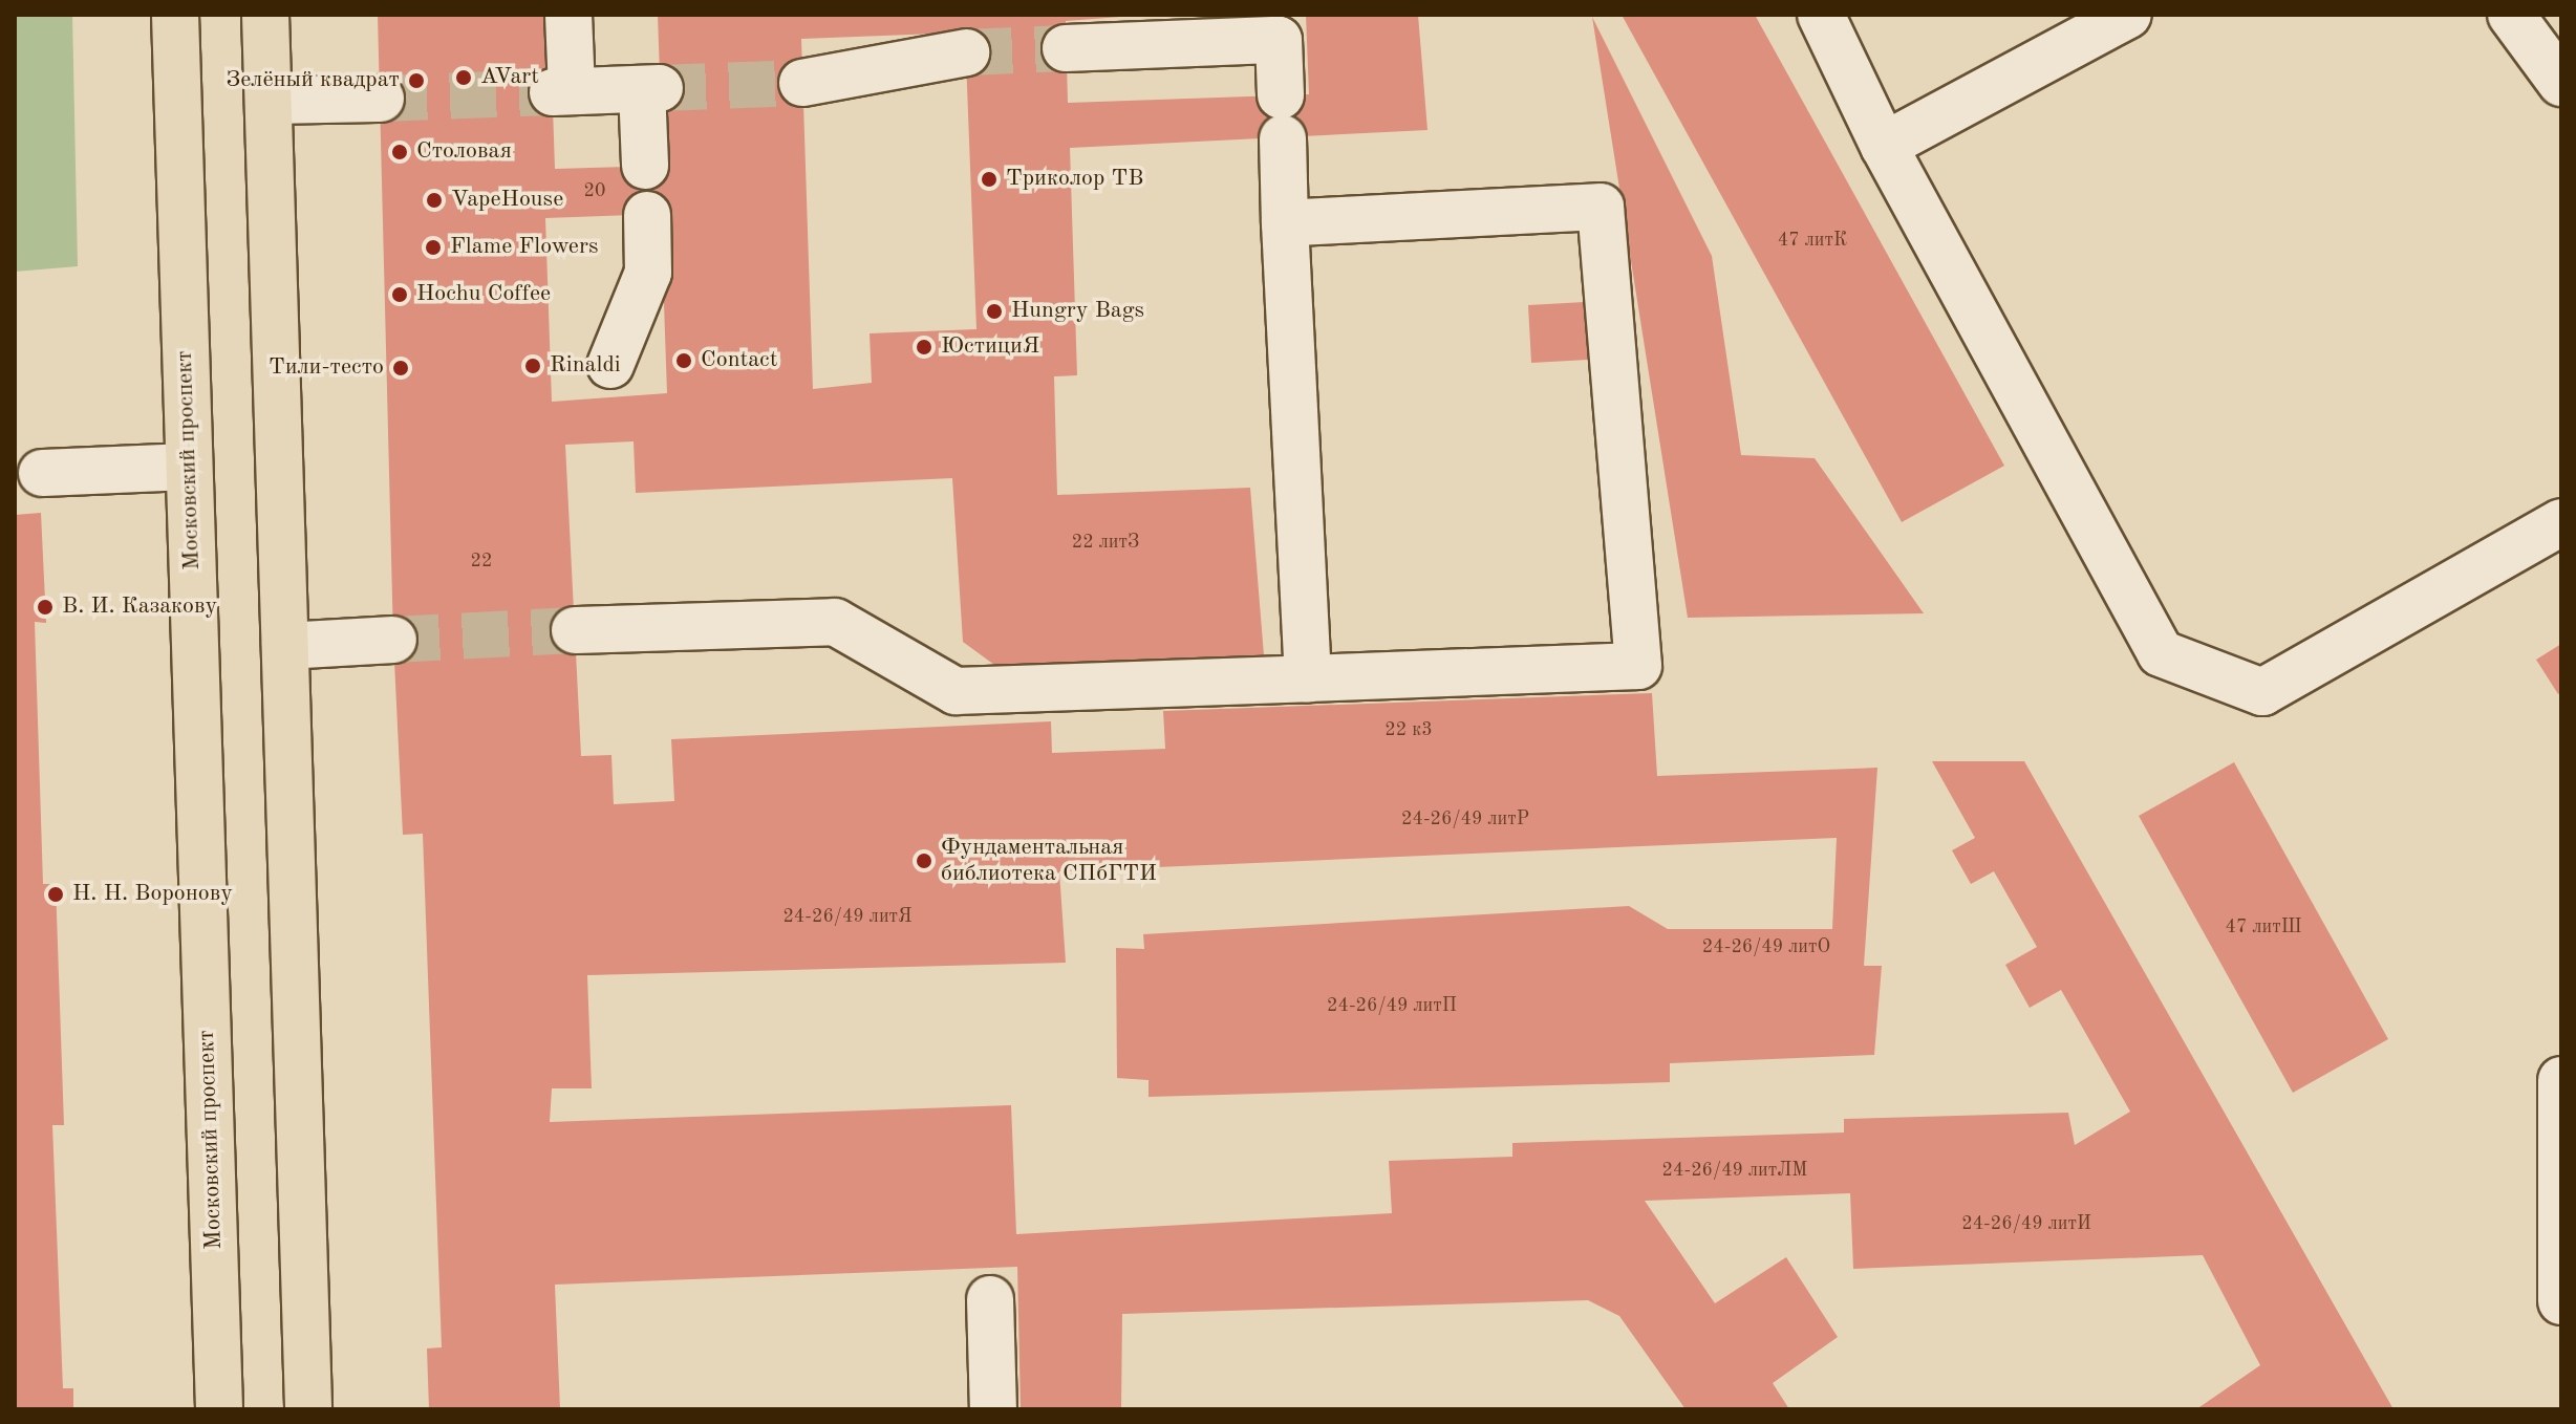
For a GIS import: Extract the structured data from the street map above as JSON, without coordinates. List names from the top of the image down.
{
  "streets": {
    "main road": ["Московский проспект"]
  },
  "places": [
    "AVart",
    "Зелёный квадрат",
    "Столовая",
    "Триколор ТВ",
    "VapeHouse",
    "Flame Flowers",
    "Hochu Coffee",
    "Hungry Bags",
    "ЮстициЯ",
    "Contact",
    "Rinaldi",
    "Тили-тесто",
    "В. И. Казакову",
    "Фундаментальная библиотека СПбГТИ",
    "Н. Н. Воронову"
  ],
  "house_numbers": [
    "20",
    "47 литК",
    "22 литЗ",
    "22",
    "22 к3",
    "24-26/49 литР",
    "24-26/49 литЯ",
    "47 литШ",
    "24-26/49 литО",
    "24-26/49 литП",
    "24-26/49 литЛМ",
    "24-26/49 литИ"
  ]
}
